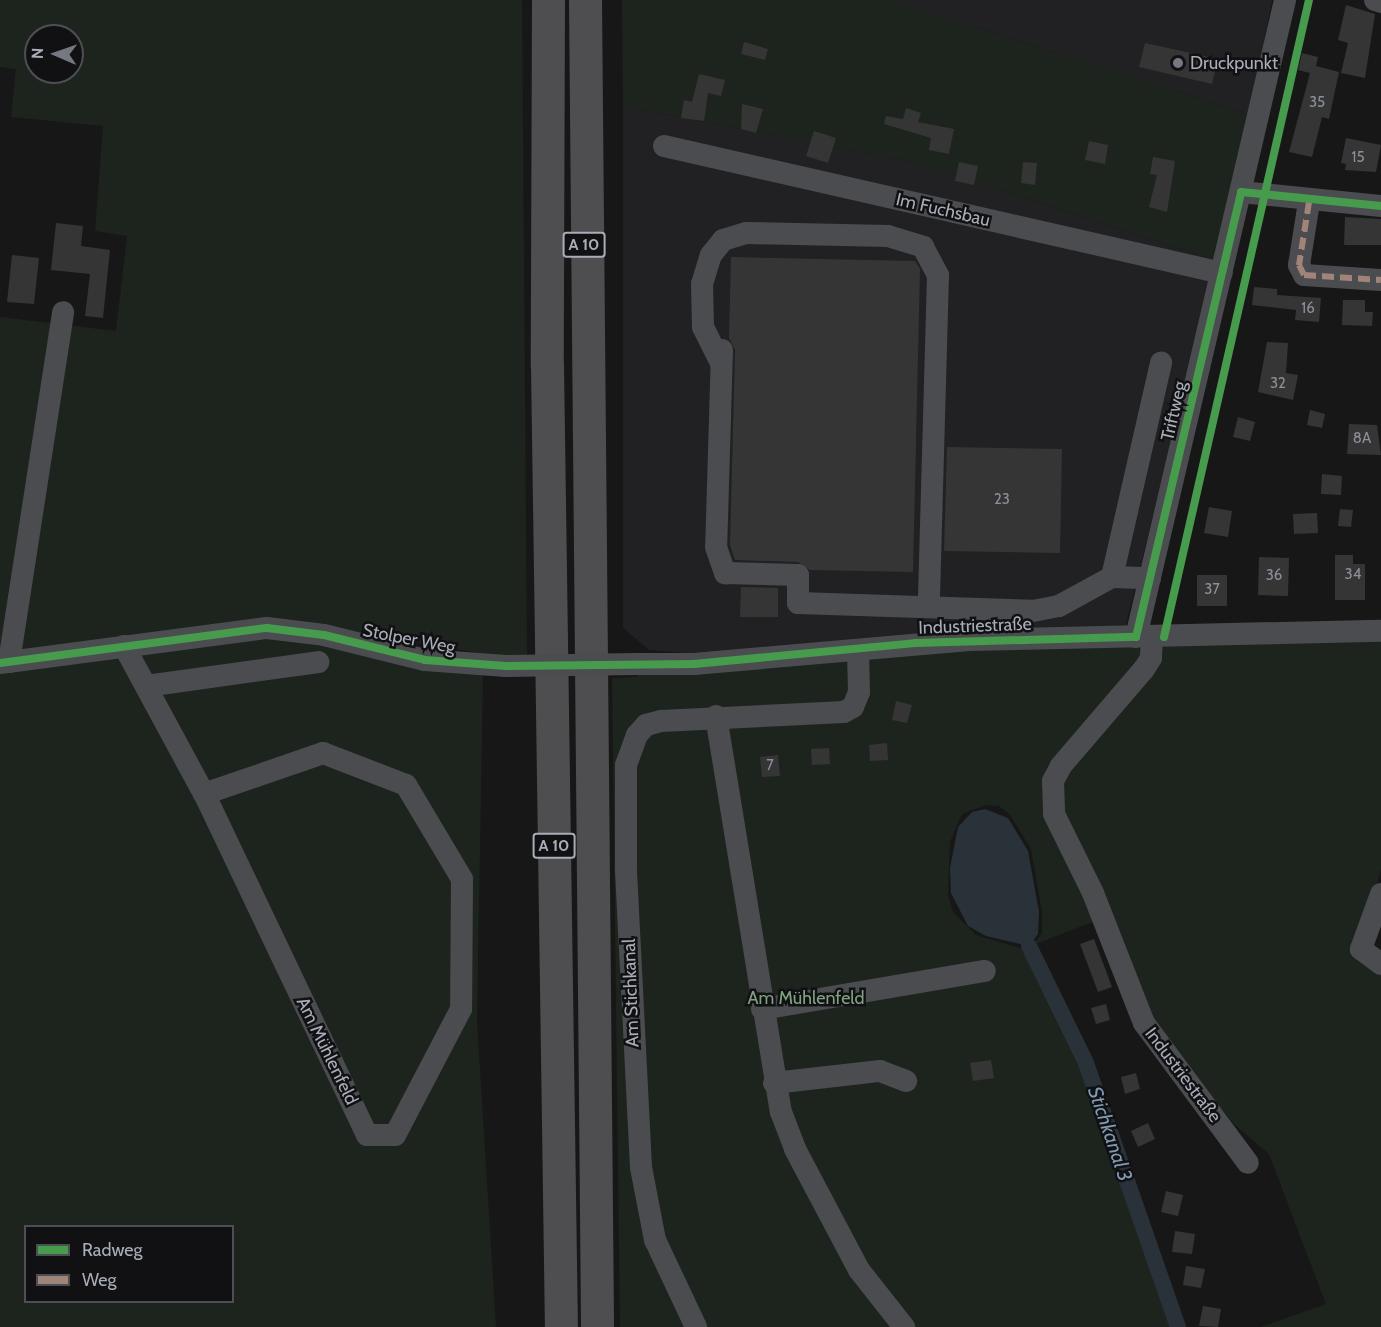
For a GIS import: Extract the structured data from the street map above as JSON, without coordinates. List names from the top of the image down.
{
  "streets": {
    "highway": ["A 10"],
    "street": [
      "Im Fuchsbau",
      "Triftweg",
      "Industriestraße",
      "Stolper Weg",
      "Am Stichkanal",
      "Am Mühlenfeld"
    ]
  },
  "crossings": [
    ["Im Fuchsbau", "Triftweg"],
    ["Triftweg", "Industriestraße"],
    ["Industriestraße", "Stolper Weg"],
    ["Industriestraße", "Am Stichkanal"],
    ["Stolper Weg", "Am Mühlenfeld"]
  ],
  "water": ["Stichkanal 3"],
  "parks": ["Am Mühlenfeld"],
  "places": ["Druckpunkt"],
  "house_numbers": [
    "35",
    "15",
    "16",
    "32",
    "8A",
    "23",
    "34",
    "36",
    "37",
    "7"
  ],
  "legend": ["Radweg", "Weg"],
  "north": "left"
}
